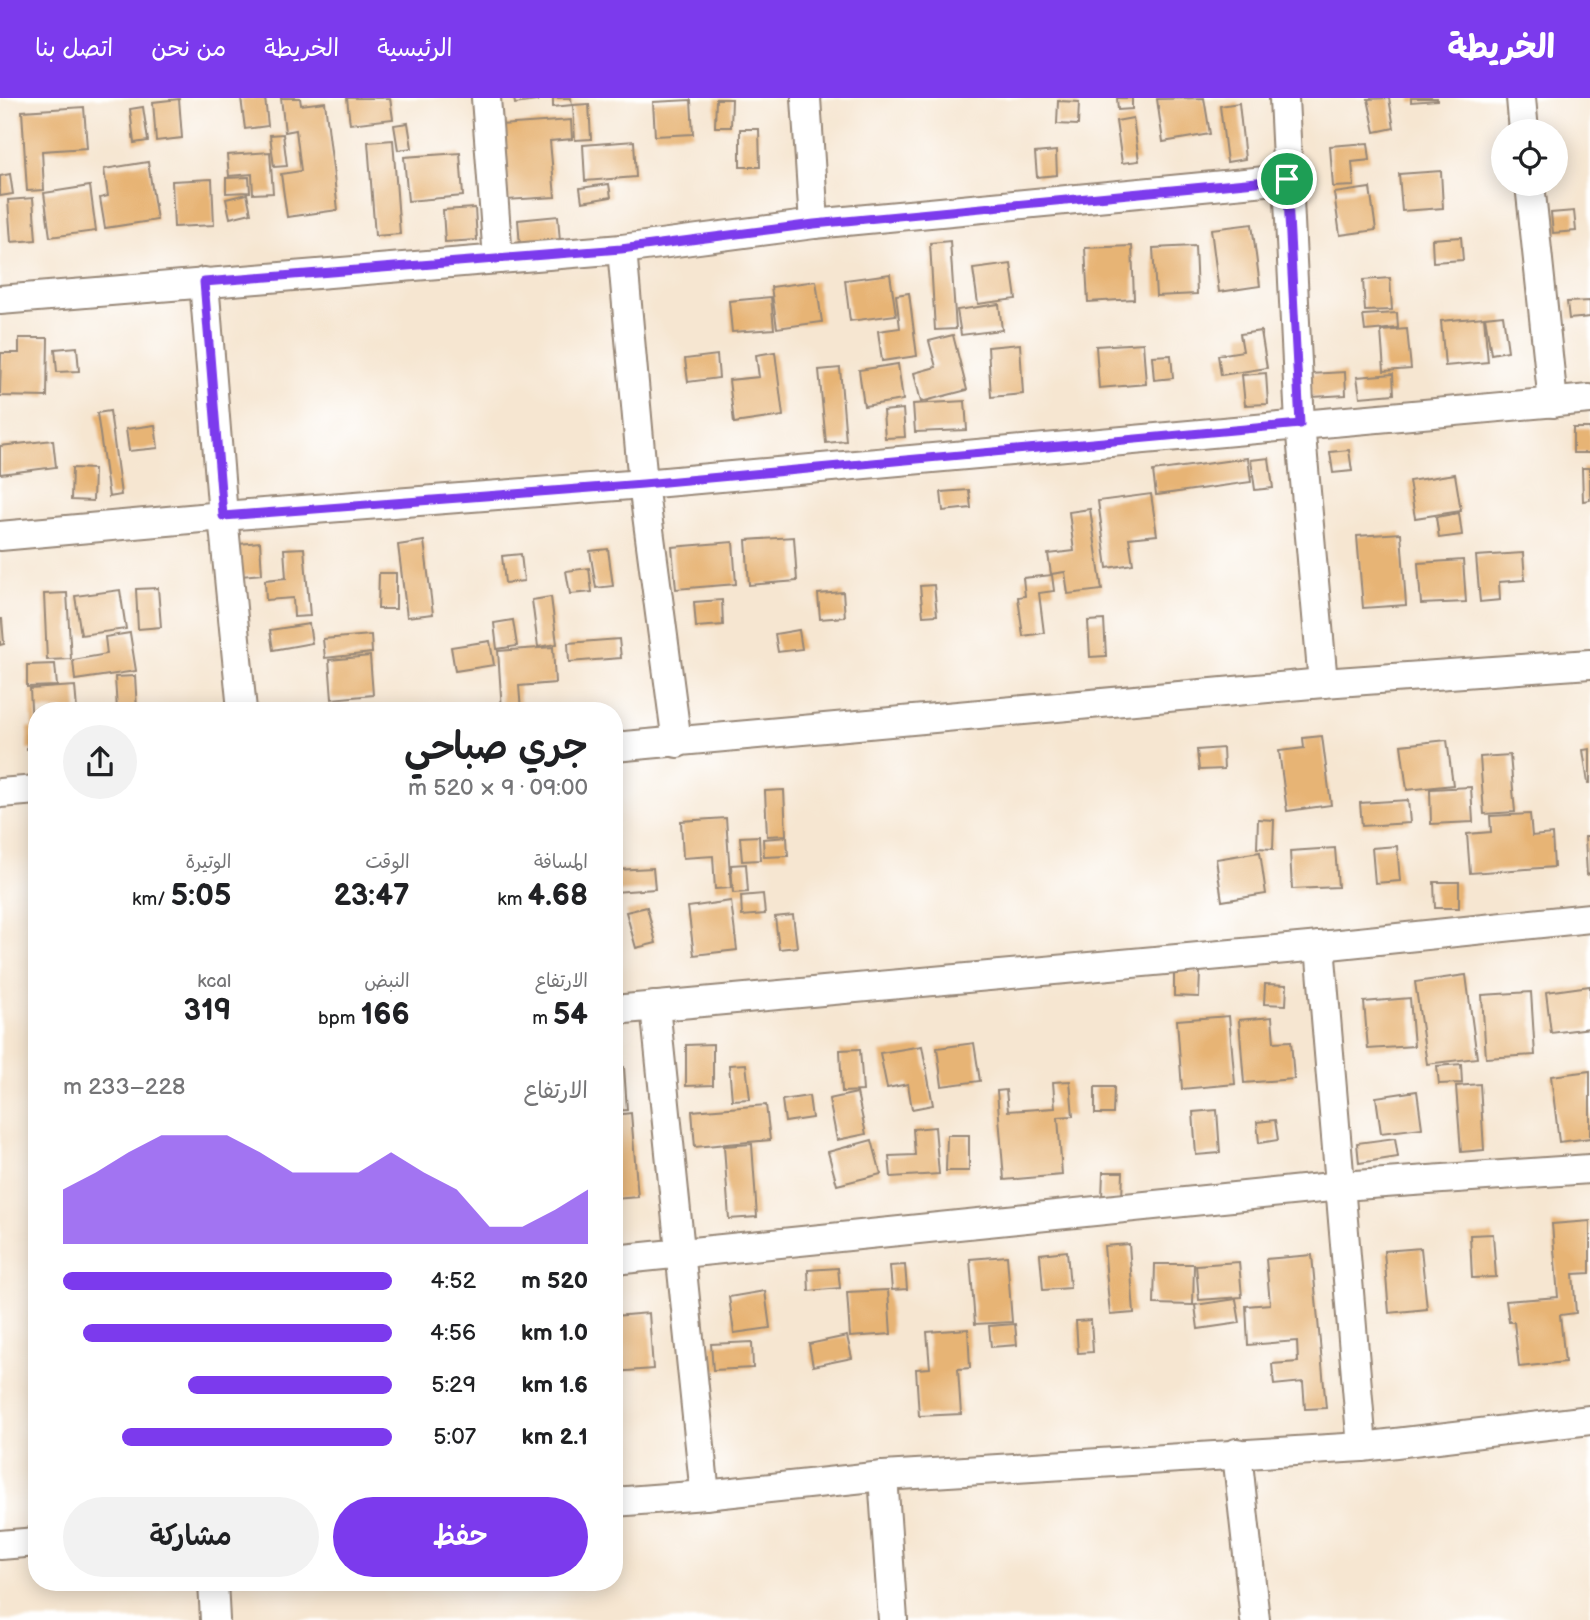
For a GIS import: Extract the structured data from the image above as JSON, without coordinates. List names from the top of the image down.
{
  "page": {
    "header": "الخريطة",
    "nav": [
      "الرئيسية",
      "الخريطة",
      "من نحن",
      "اتصل بنا"
    ],
    "heading": ["جري صباحي", "09:00 · 9 × 520 m"],
    "stats": [
      ["المسافة", "4.68 km"],
      ["الوقت", "23:47"],
      ["الوتيرة", "5:05 /km"],
      ["الارتفاع", "54 m"],
      ["النبض", "166 bpm"],
      ["kcal", "319"]
    ],
    "chart": ["الارتفاع", "228–233 m"],
    "list": [
      {
        "name": "520 m",
        "note": "4:52"
      },
      {
        "name": "1.0 km",
        "note": "4:56"
      },
      {
        "name": "1.6 km",
        "note": "5:29"
      },
      {
        "name": "2.1 km",
        "note": "5:07"
      }
    ],
    "buttons": ["حفظ", "مشاركة"]
  }
}
